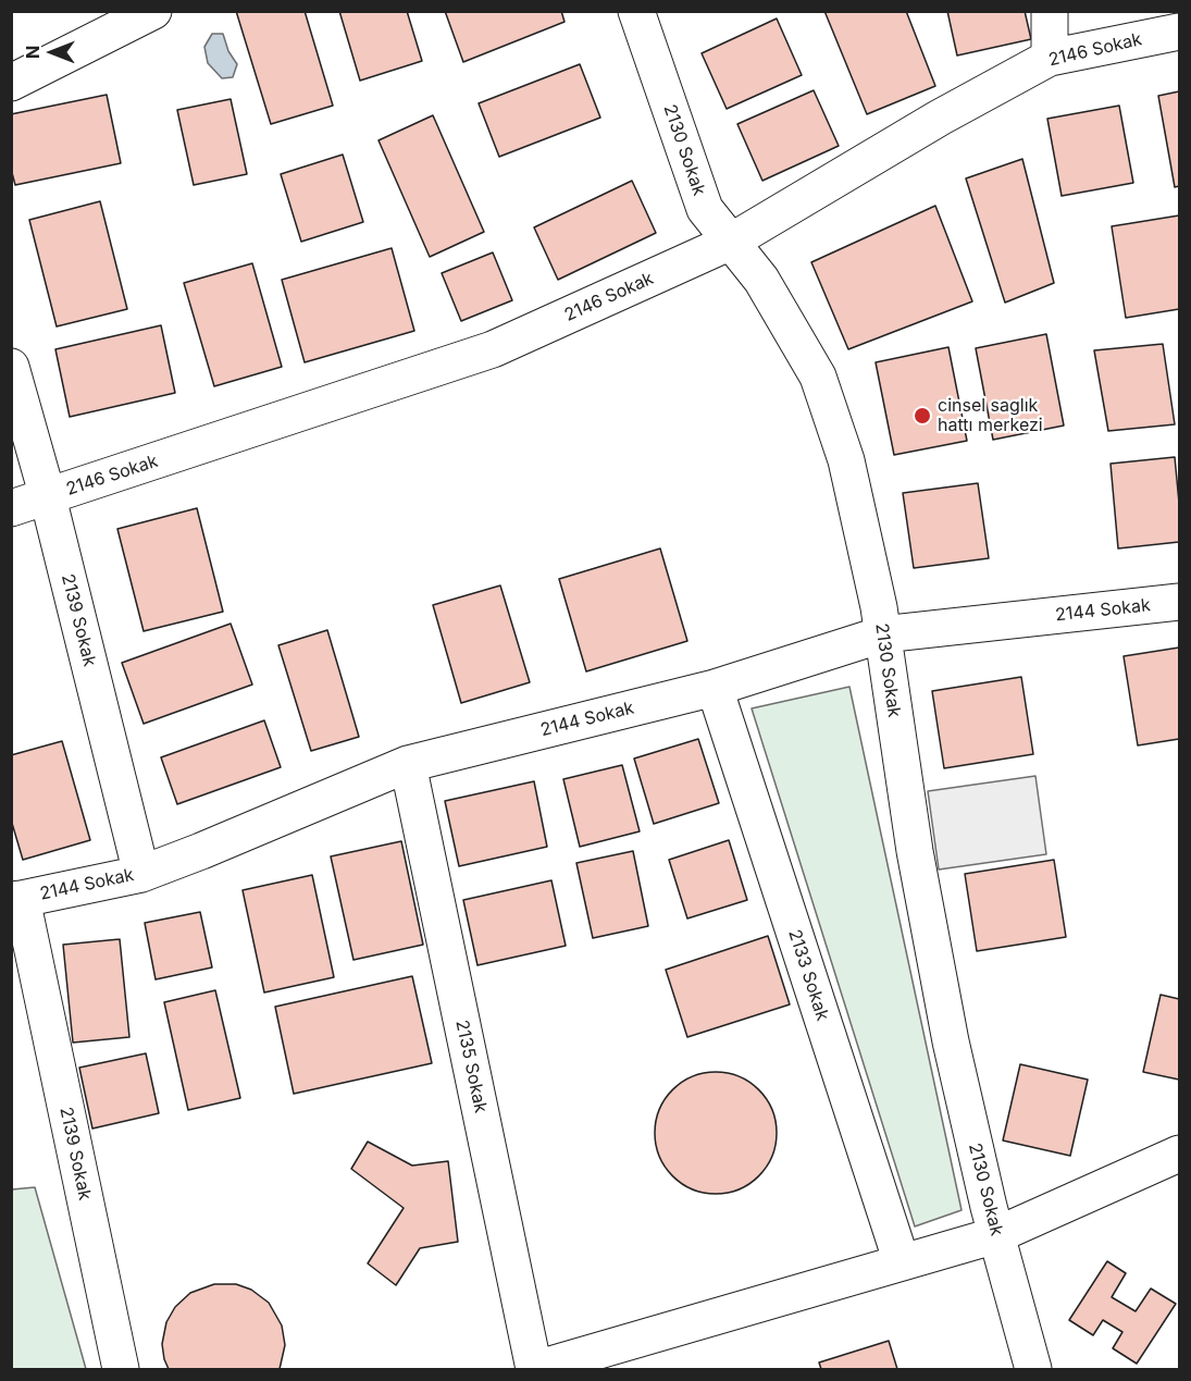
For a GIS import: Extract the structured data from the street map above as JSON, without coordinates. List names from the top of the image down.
{
  "streets": {
    "street": [
      "2146 Sokak",
      "2130 Sokak",
      "2144 Sokak",
      "2139 Sokak",
      "2133 Sokak",
      "2135 Sokak"
    ]
  },
  "crossings": [
    ["2146 Sokak", "2130 Sokak"],
    ["2146 Sokak", "2139 Sokak"],
    ["2130 Sokak", "2144 Sokak"],
    ["2144 Sokak", "2139 Sokak"],
    ["2144 Sokak", "2133 Sokak"],
    ["2144 Sokak", "2135 Sokak"]
  ],
  "places": ["cinsel saglık hattı merkezi"],
  "north": "left"
}
